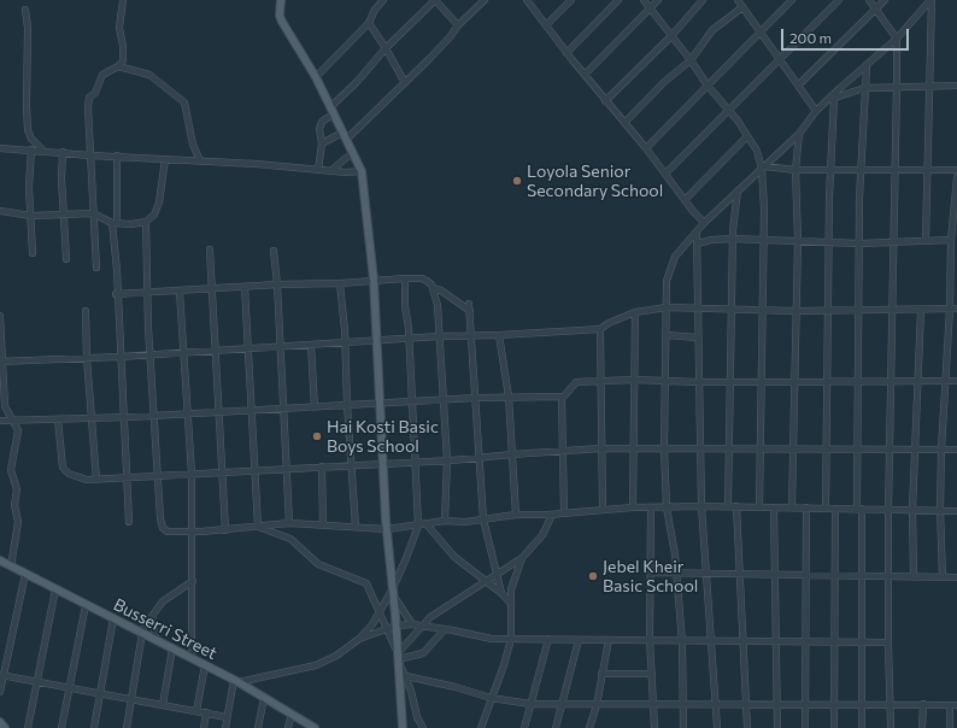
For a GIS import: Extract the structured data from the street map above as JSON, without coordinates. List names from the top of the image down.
{
  "streets": {
    "main road": ["Busserri Street"]
  },
  "places": ["Loyola Senior Secondary School", "Hai Kosti Basic Boys School", "Jebel Kheir Basic School"],
  "scale_bar": "200 m"
}
